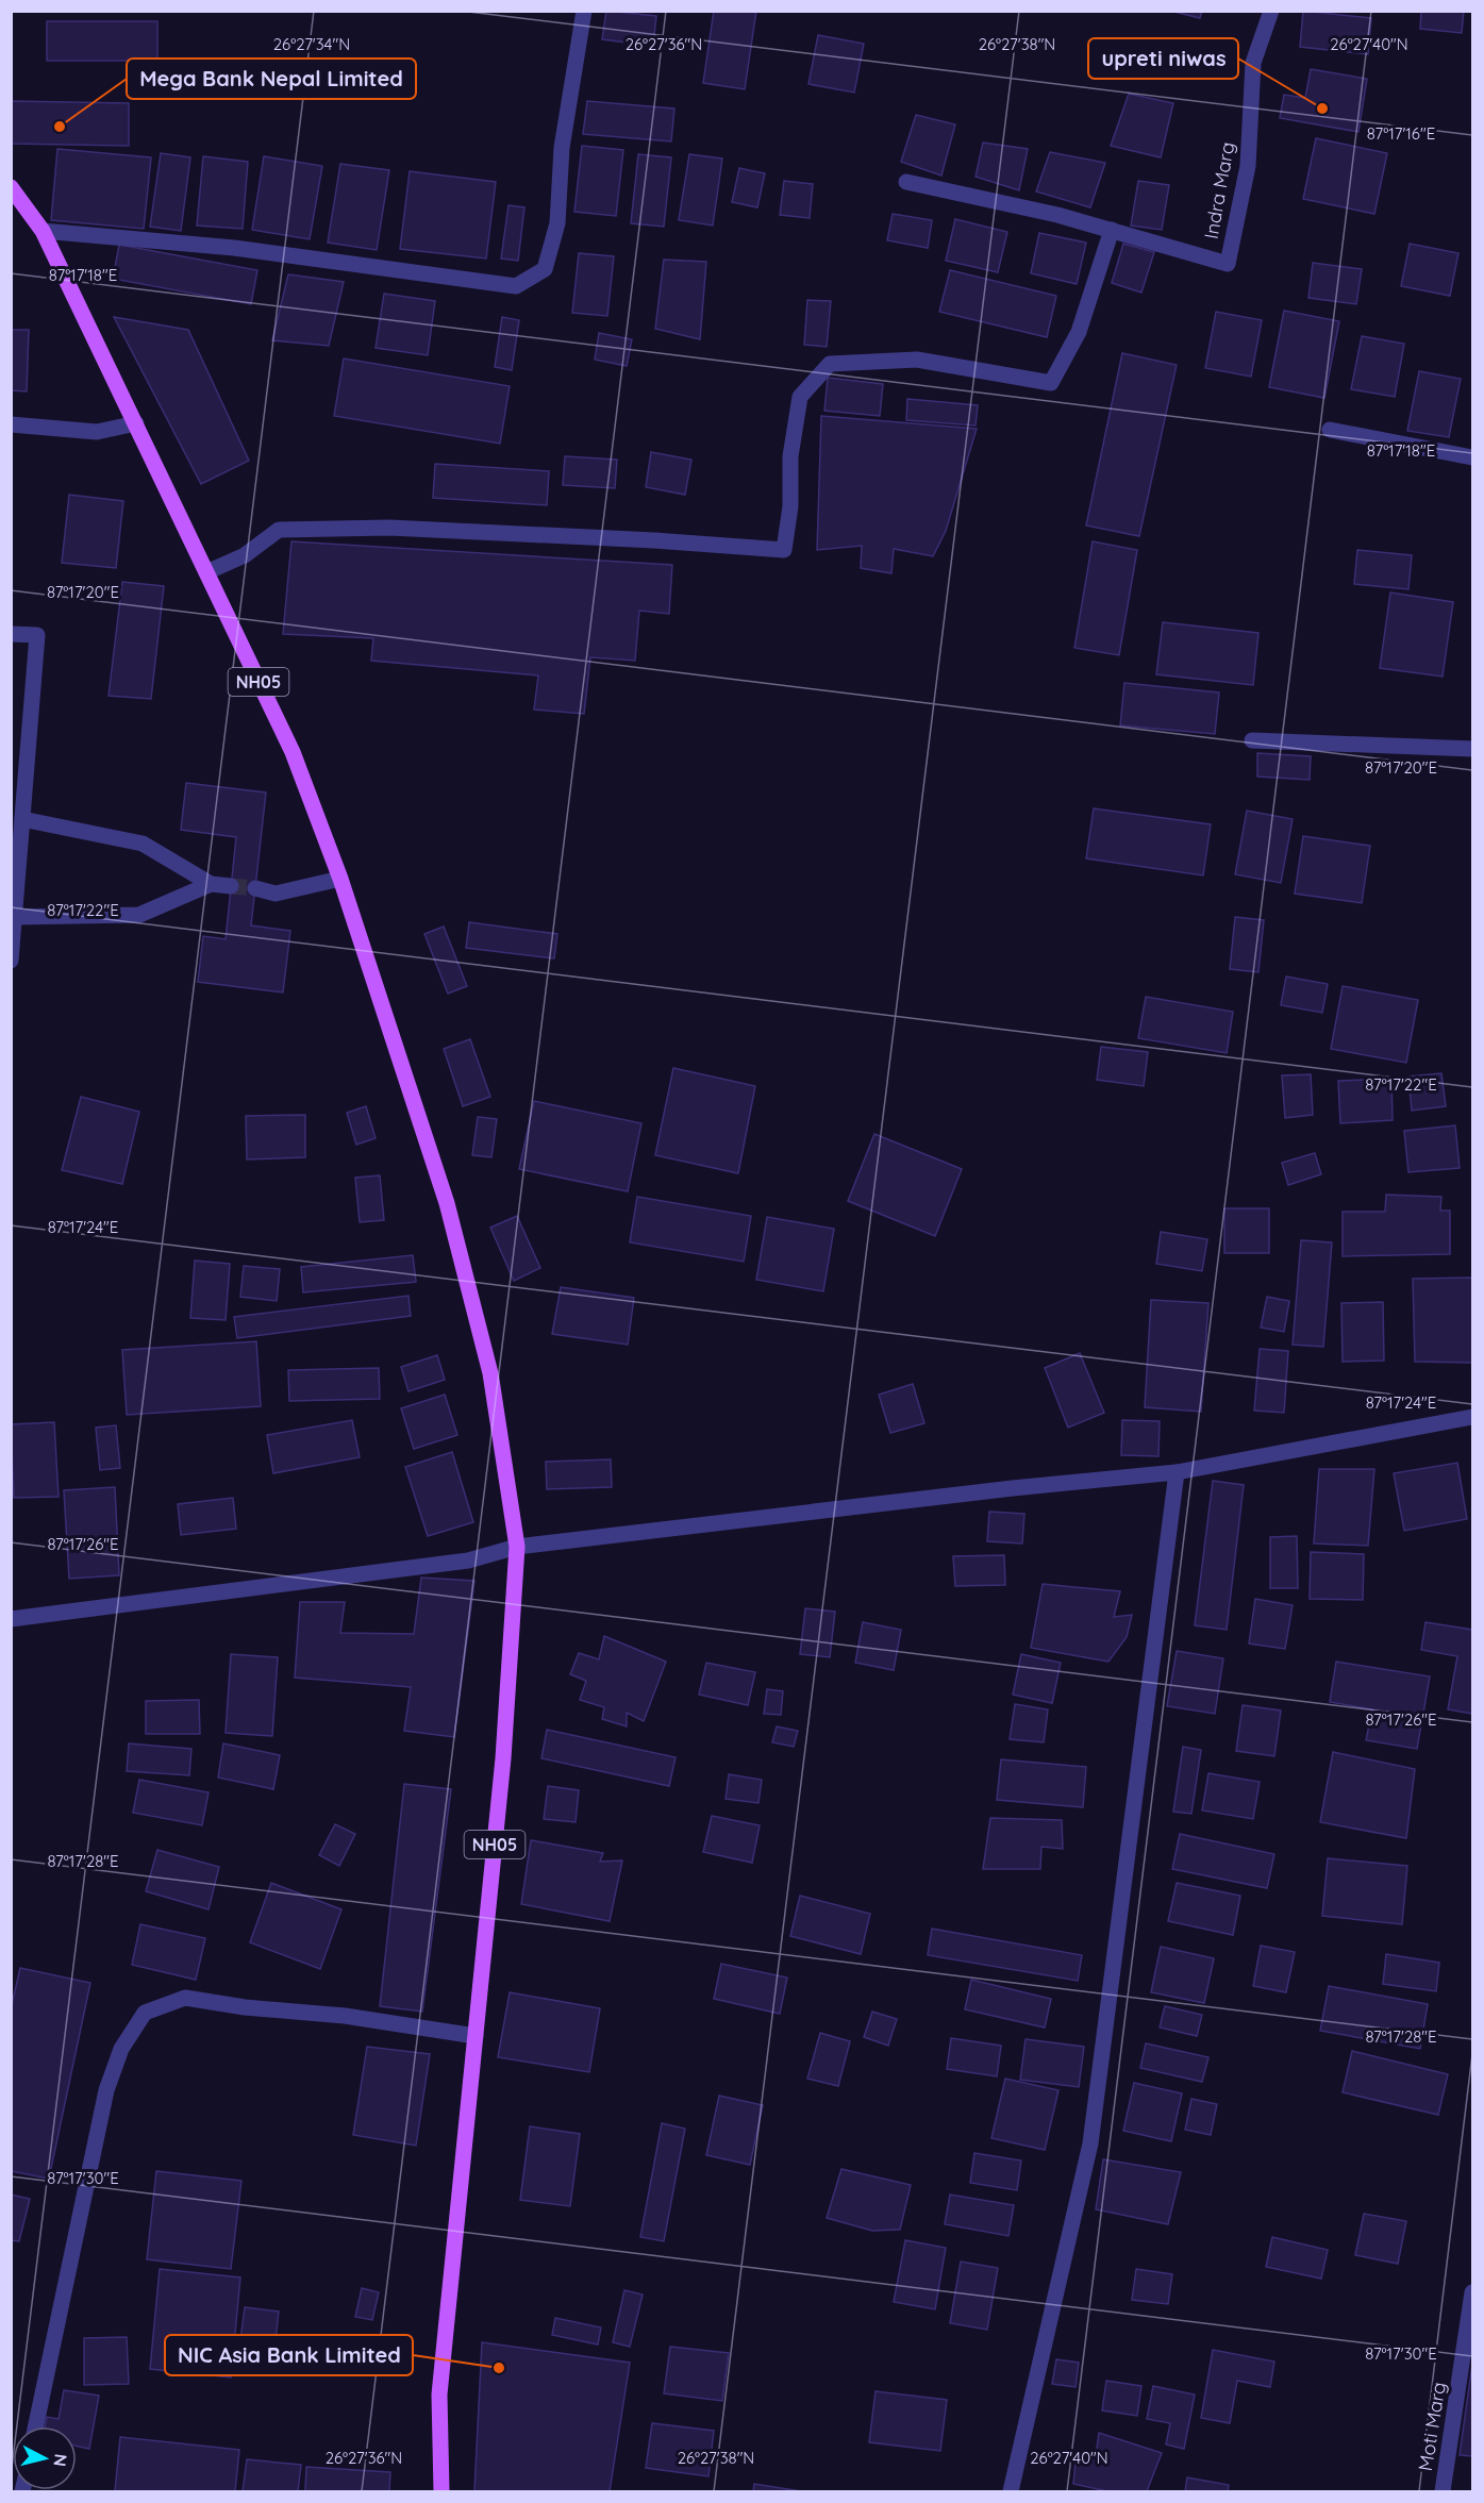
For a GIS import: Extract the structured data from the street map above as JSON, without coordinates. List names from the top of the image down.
{
  "streets": {
    "main road": ["NH05"],
    "street": ["Indra Marg", "Moti Marg"]
  },
  "places": ["upreti niwas", "Mega Bank Nepal Limited", "NIC Asia Bank Limited"],
  "north": "right",
  "coordinates": [
    "26°27'34\"N",
    "26°27'36\"N",
    "26°27'38\"N",
    "26°27'40\"N",
    "87°17'16\"E",
    "87°17'18\"E",
    "87°17'20\"E",
    "87°17'22\"E",
    "87°17'24\"E",
    "87°17'26\"E",
    "87°17'28\"E",
    "87°17'30\"E"
  ]
}
